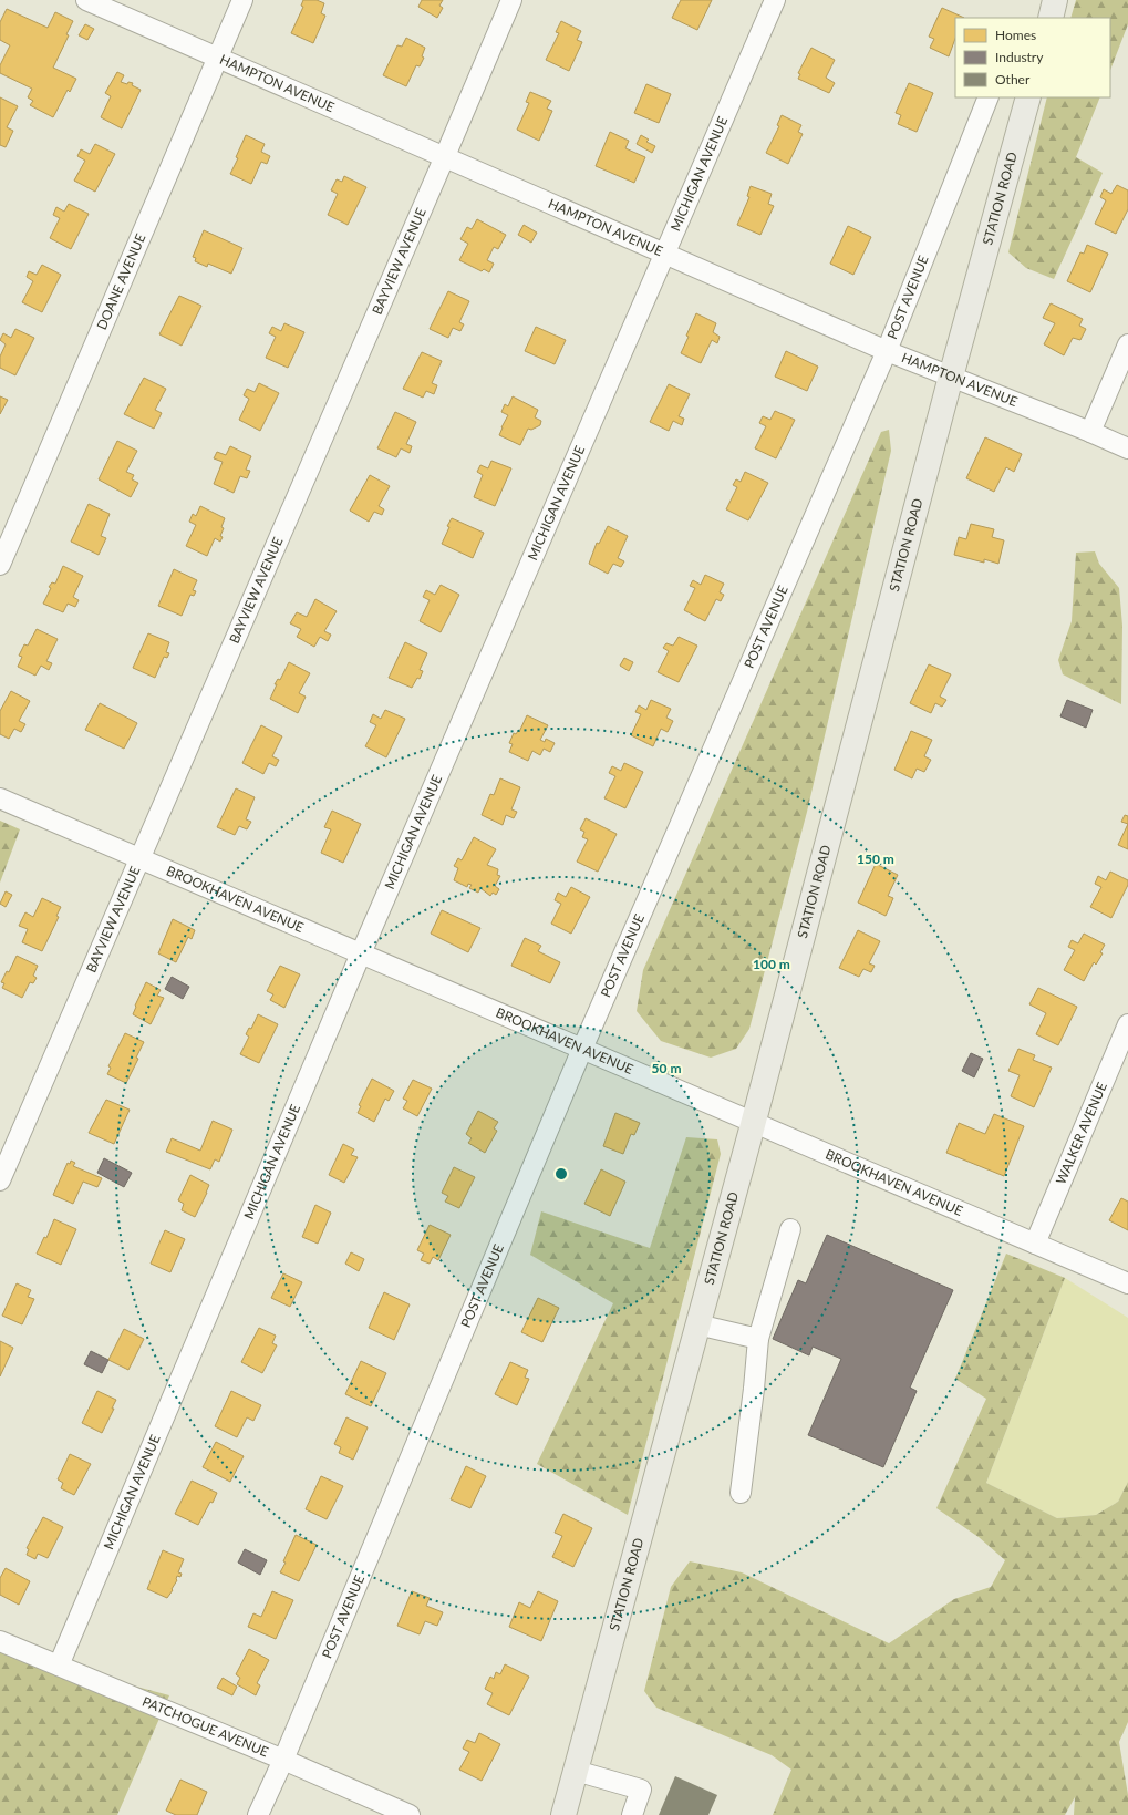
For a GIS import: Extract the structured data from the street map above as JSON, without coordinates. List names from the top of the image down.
{
  "streets": {
    "main road": ["STATION ROAD"],
    "street": [
      "HAMPTON AVENUE",
      "MICHIGAN AVENUE",
      "BAYVIEW AVENUE",
      "DOANE AVENUE",
      "POST AVENUE",
      "BROOKHAVEN AVENUE",
      "WALKER AVENUE",
      "PATCHOGUE AVENUE"
    ]
  },
  "crossings": [
    ["HAMPTON AVENUE", "MICHIGAN AVENUE"],
    ["HAMPTON AVENUE", "STATION ROAD"],
    ["HAMPTON AVENUE", "BAYVIEW AVENUE"],
    ["HAMPTON AVENUE", "DOANE AVENUE"],
    ["HAMPTON AVENUE", "POST AVENUE"],
    ["MICHIGAN AVENUE", "BROOKHAVEN AVENUE"],
    ["MICHIGAN AVENUE", "PATCHOGUE AVENUE"],
    ["STATION ROAD", "BROOKHAVEN AVENUE"],
    ["BAYVIEW AVENUE", "BROOKHAVEN AVENUE"],
    ["POST AVENUE", "BROOKHAVEN AVENUE"],
    ["POST AVENUE", "PATCHOGUE AVENUE"],
    ["BROOKHAVEN AVENUE", "WALKER AVENUE"]
  ],
  "legend": ["Homes", "Industry", "Other"],
  "rings": ["150 m", "100 m", "50 m"]
}
